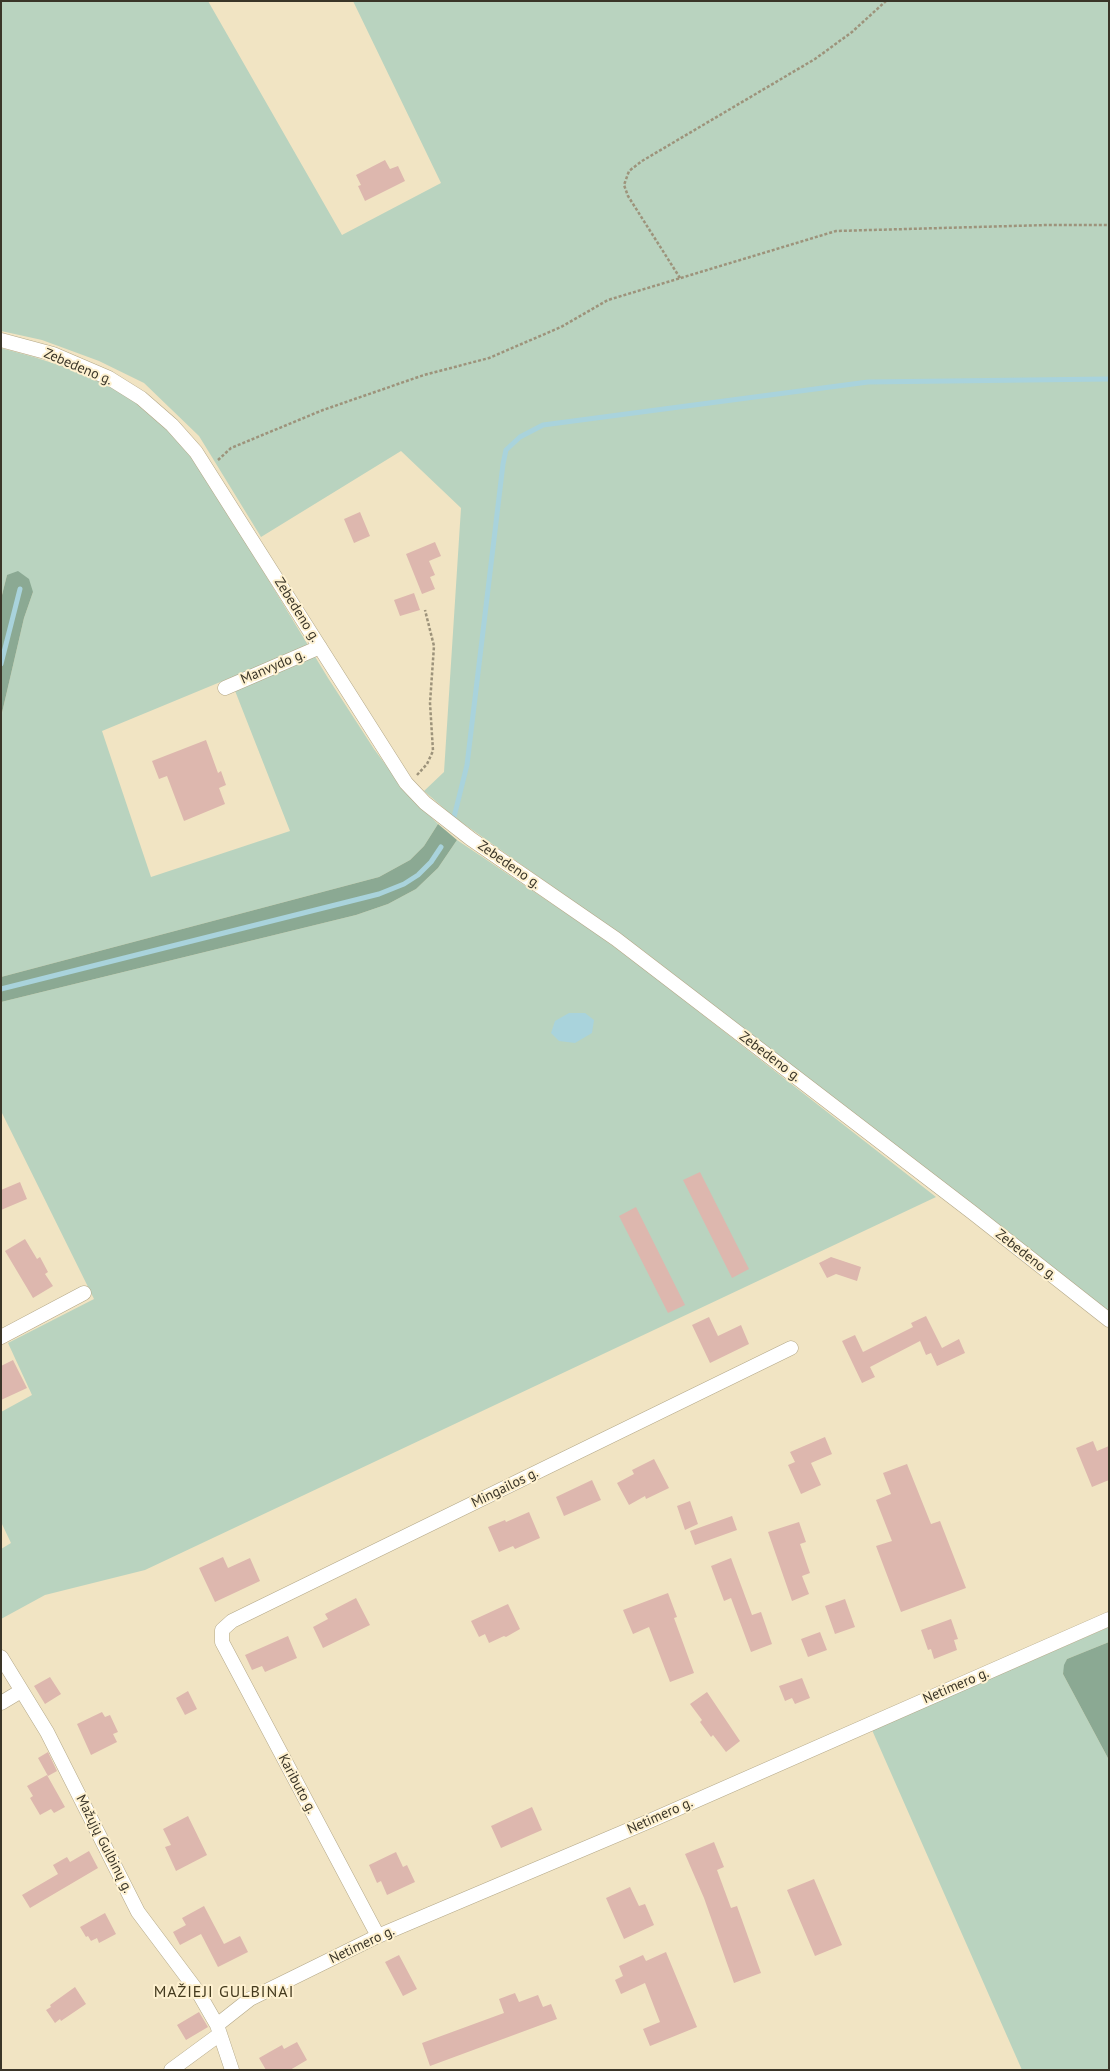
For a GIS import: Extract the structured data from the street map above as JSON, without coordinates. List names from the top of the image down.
{
  "streets": {
    "street": [
      "Zebedeno g.",
      "Manvydo g.",
      "Mingailos g.",
      "Netimero g.",
      "Kaributo g.",
      "Mažųjų Gulbinų g."
    ]
  },
  "crossings": [
    ["Zebedeno g.", "Manvydo g."],
    ["Mingailos g.", "Kaributo g."],
    ["Netimero g.", "Kaributo g."],
    ["Netimero g.", "Mažųjų Gulbinų g."]
  ],
  "districts": ["MAŽIEJI GULBINAI"]
}
